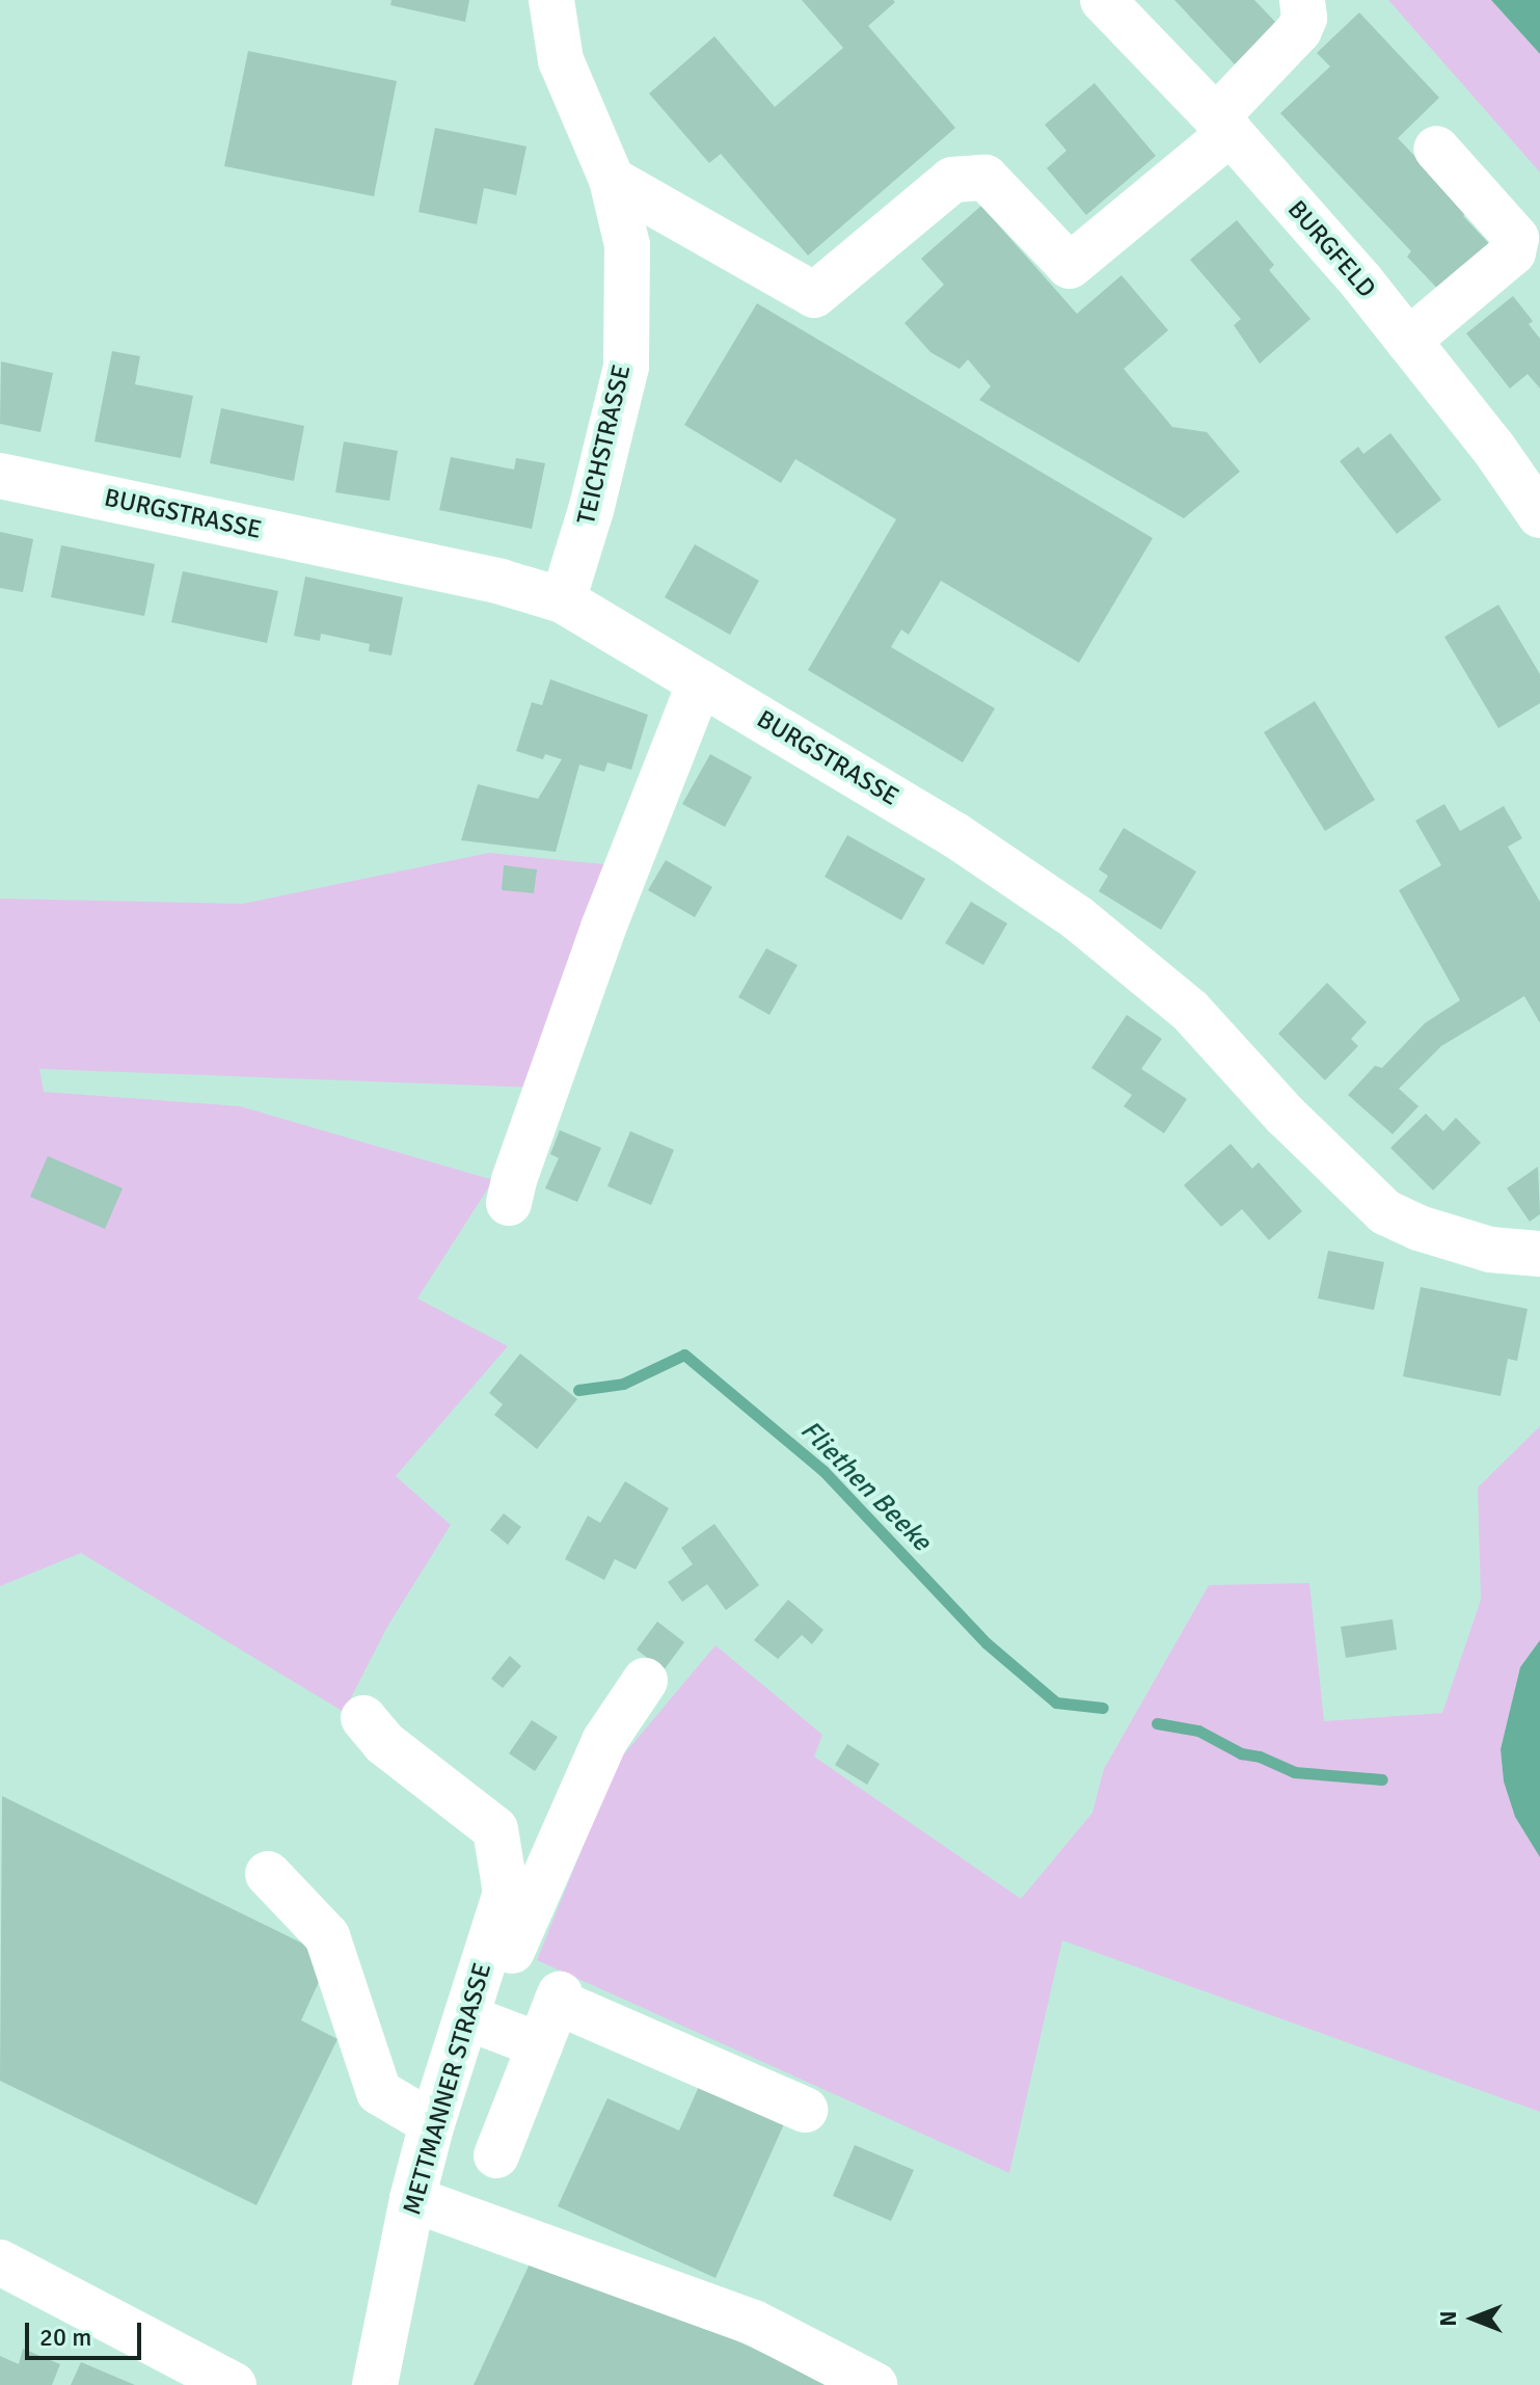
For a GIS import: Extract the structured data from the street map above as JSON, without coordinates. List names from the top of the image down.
{
  "streets": {
    "street": [
      "BURGFELD",
      "TEICHSTRASSE",
      "BURGSTRASSE",
      "METTMANNER STRASSE"
    ]
  },
  "crossings": [
    ["TEICHSTRASSE", "BURGSTRASSE"]
  ],
  "water": ["Fliethen Beeke"],
  "scale_bar": "20 m",
  "north": "left"
}
